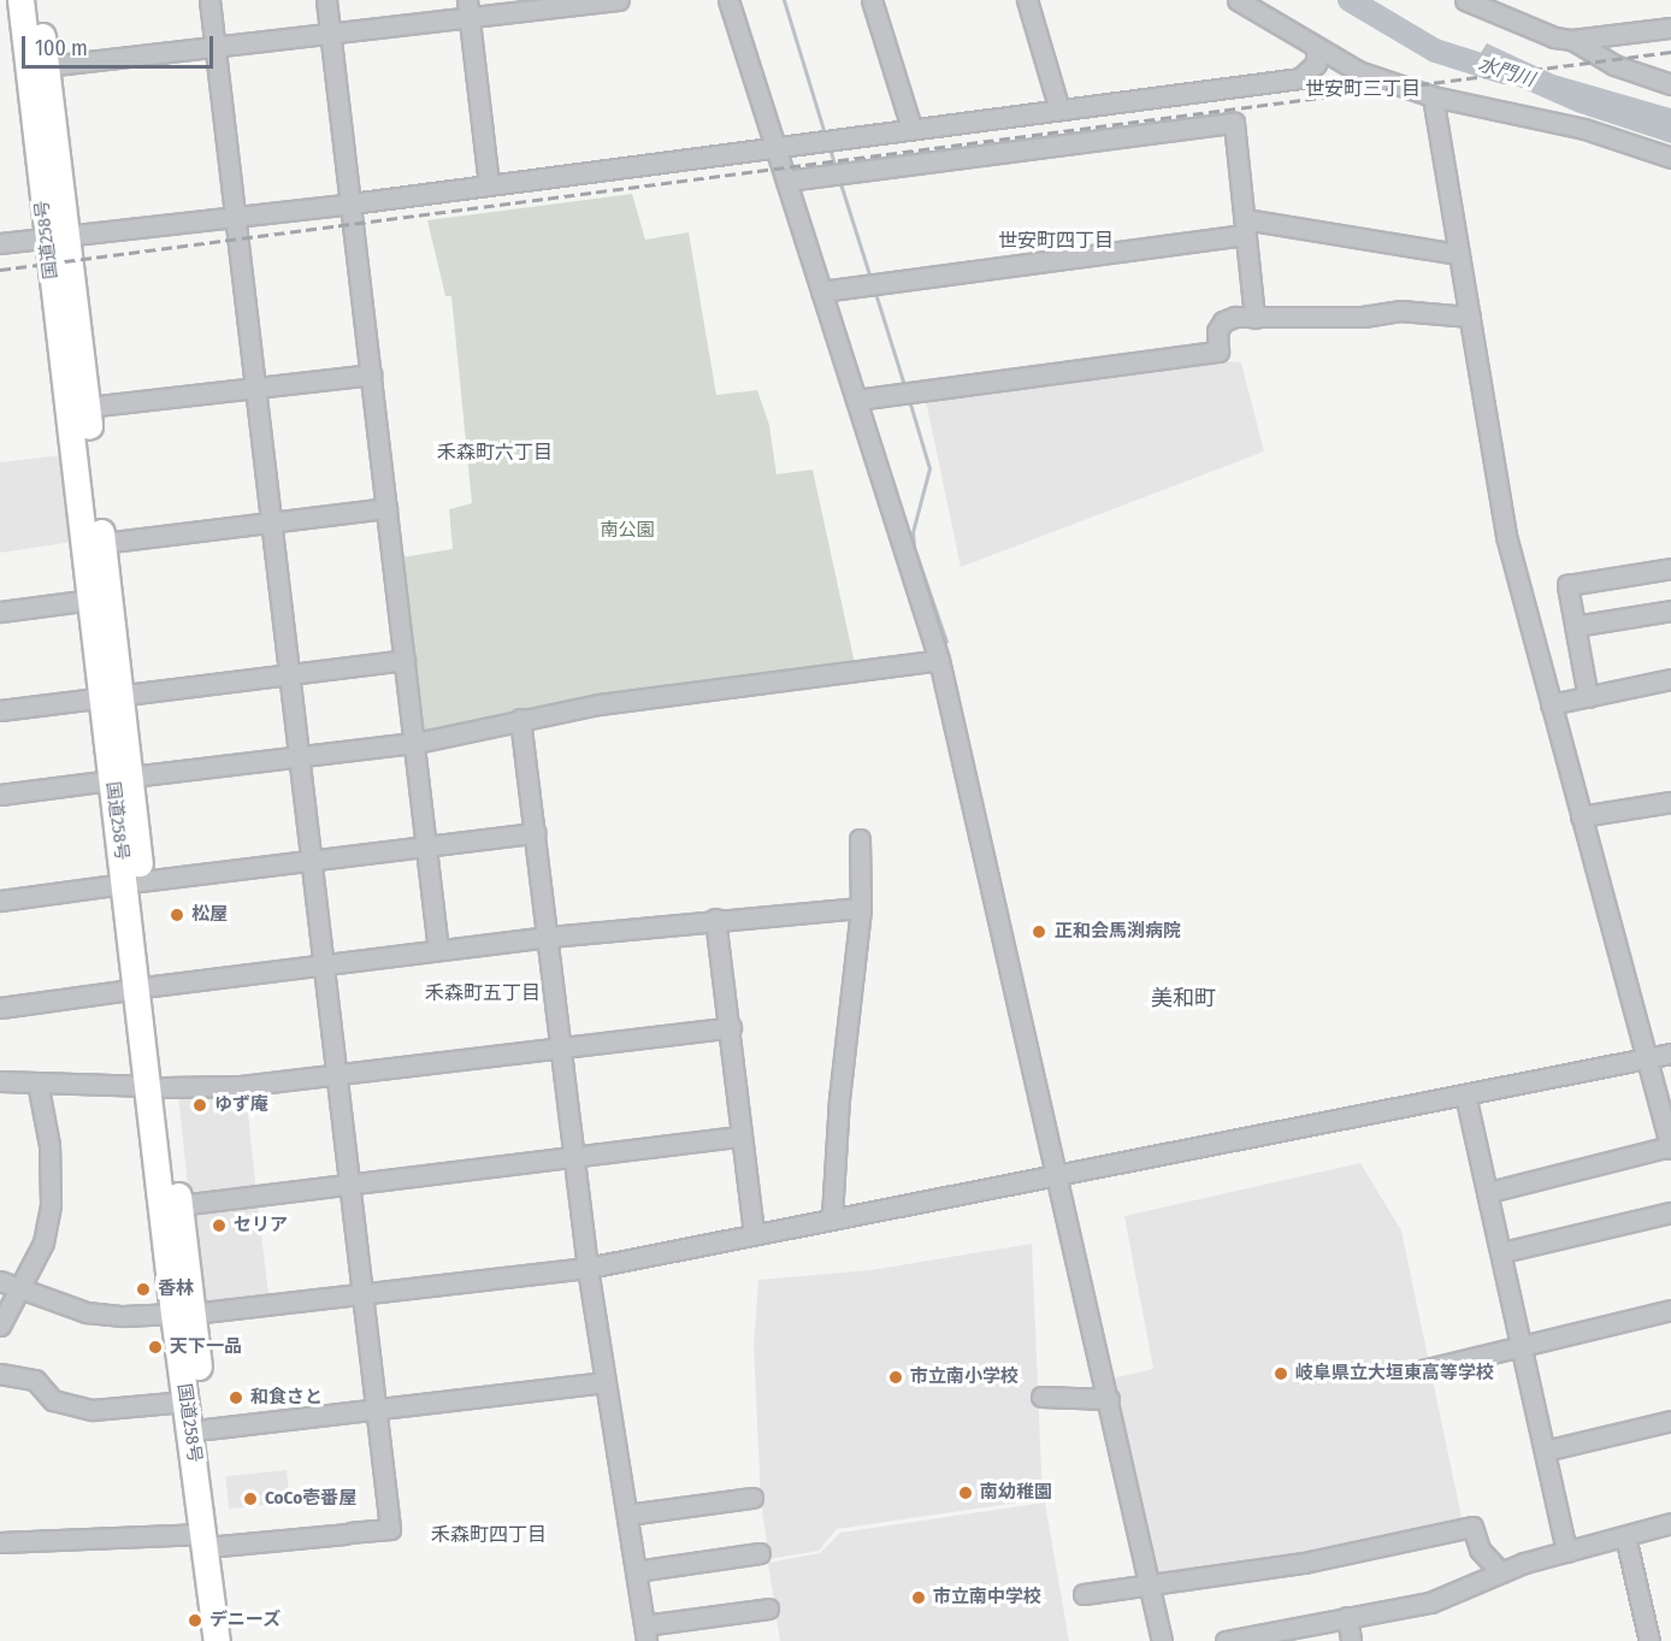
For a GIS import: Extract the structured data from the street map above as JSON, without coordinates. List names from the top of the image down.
{
  "streets": {
    "highway": ["国道258号"]
  },
  "districts": [
    "世安町三丁目",
    "世安町四丁目",
    "禾森町六丁目",
    "禾森町五丁目",
    "美和町",
    "禾森町四丁目"
  ],
  "water": ["水門川"],
  "parks": ["南公園"],
  "places": [
    "松屋",
    "正和会馬渕病院",
    "ゆず庵",
    "セリア",
    "香林",
    "天下一品",
    "岐阜県立大垣東高等学校",
    "市立南小学校",
    "和食さと",
    "南幼稚園",
    "CoCo壱番屋",
    "市立南中学校",
    "デニーズ"
  ],
  "scale_bar": "100 m"
}
